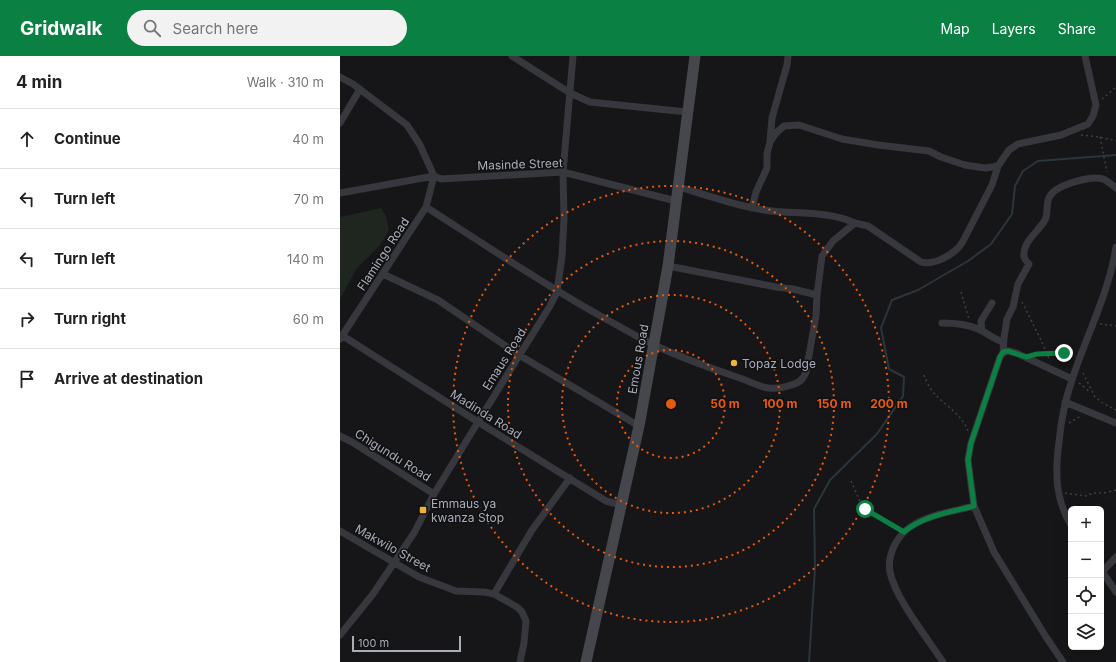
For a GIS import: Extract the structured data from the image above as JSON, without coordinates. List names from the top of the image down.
{
  "streets": {
    "street": [
      "Masinde Street",
      "Flamingo Road",
      "Emaus Road",
      "Emous Road",
      "Madinda Road",
      "Chigundu Road",
      "Makwilo Street"
    ]
  },
  "crossings": [
    ["Masinde Street", "Flamingo Road"],
    ["Masinde Street", "Emaus Road"],
    ["Masinde Street", "Emous Road"],
    ["Flamingo Road", "Madinda Road"],
    ["Emaus Road", "Madinda Road"],
    ["Emaus Road", "Chigundu Road"],
    ["Emaus Road", "Makwilo Street"],
    ["Emous Road", "Madinda Road"]
  ],
  "places": {
    "other": ["Topaz Lodge"],
    "transit": ["Emmaus ya kwanza Stop"]
  },
  "scale_bar": "100 m",
  "page": {
    "header": "Gridwalk",
    "search": "Search here",
    "nav": ["Map", "Layers", "Share"],
    "heading": ["4 min", "Walk · 310 m"],
    "list": [
      ["Continue", "40 m"],
      ["Turn left", "70 m"],
      ["Turn left", "140 m"],
      ["Turn right", "60 m"],
      "Arrive at destination"
    ],
    "map_buttons": ["+", "−"],
    "scale": "100 m"
  },
  "rings": [
    "50 m",
    "100 m",
    "150 m",
    "200 m"
  ]
}
